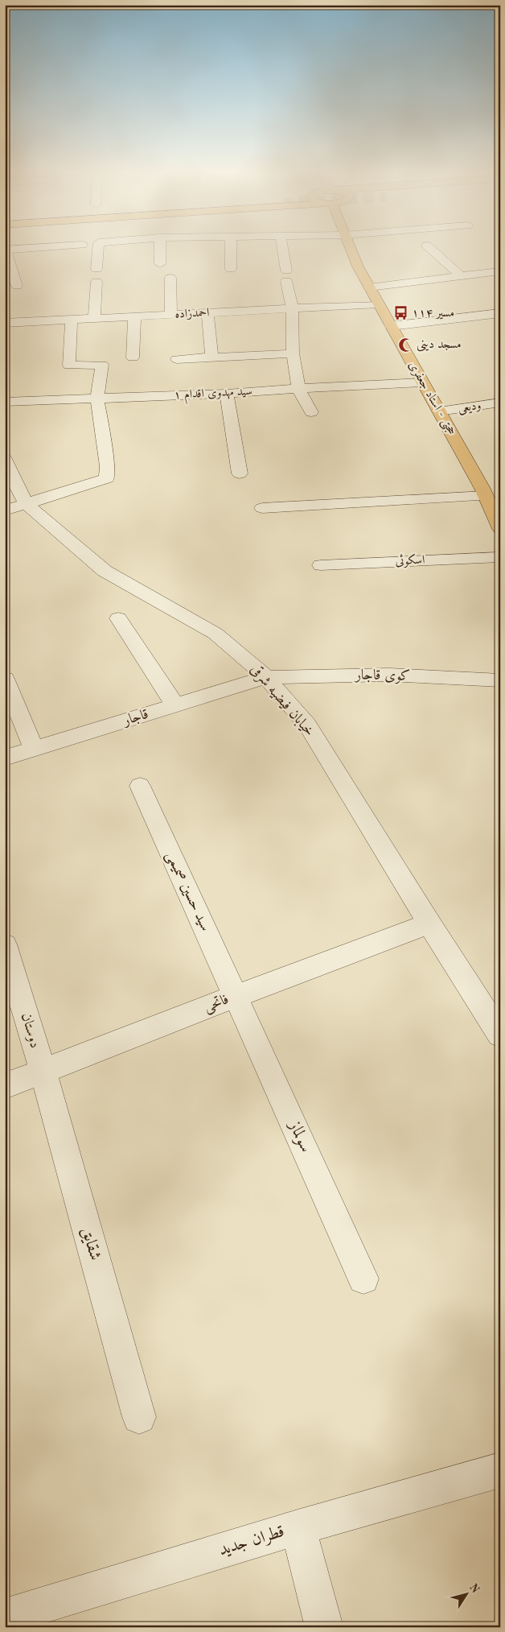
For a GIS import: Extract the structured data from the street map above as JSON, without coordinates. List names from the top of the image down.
{
  "streets": {
    "main road": ["حجتی - استاد جعفری"],
    "street": [
      "احمدزاده",
      "سید مهدوی اقدام ۱",
      "ودیعی",
      "اسکوئی",
      "کوی قاجار",
      "خیابان فیضیه شرقی",
      "قاجار",
      "سید حسین صمیمی",
      "فاتحی",
      "دوستان",
      "سولماز",
      "شقایق",
      "قطران جدید"
    ]
  },
  "crossings": [
    ["احمدزاده", "حجتی - استاد جعفری"],
    ["سید مهدوی اقدام ۱", "حجتی - استاد جعفری"],
    ["حجتی - استاد جعفری", "ودیعی"],
    ["کوی قاجار", "خیابان فیضیه شرقی"],
    ["کوی قاجار", "قاجار"],
    ["خیابان فیضیه شرقی", "قاجار"],
    ["خیابان فیضیه شرقی", "فاتحی"],
    ["سید حسین صمیمی", "فاتحی"],
    ["سید حسین صمیمی", "سولماز"],
    ["فاتحی", "دوستان"],
    ["فاتحی", "سولماز"],
    ["فاتحی", "شقایق"],
    ["دوستان", "شقایق"]
  ],
  "places": {
    "bus stop": ["مسیر ۱۱۴"],
    "mosque": ["مسجد دینی"]
  },
  "north": "top right"
}
